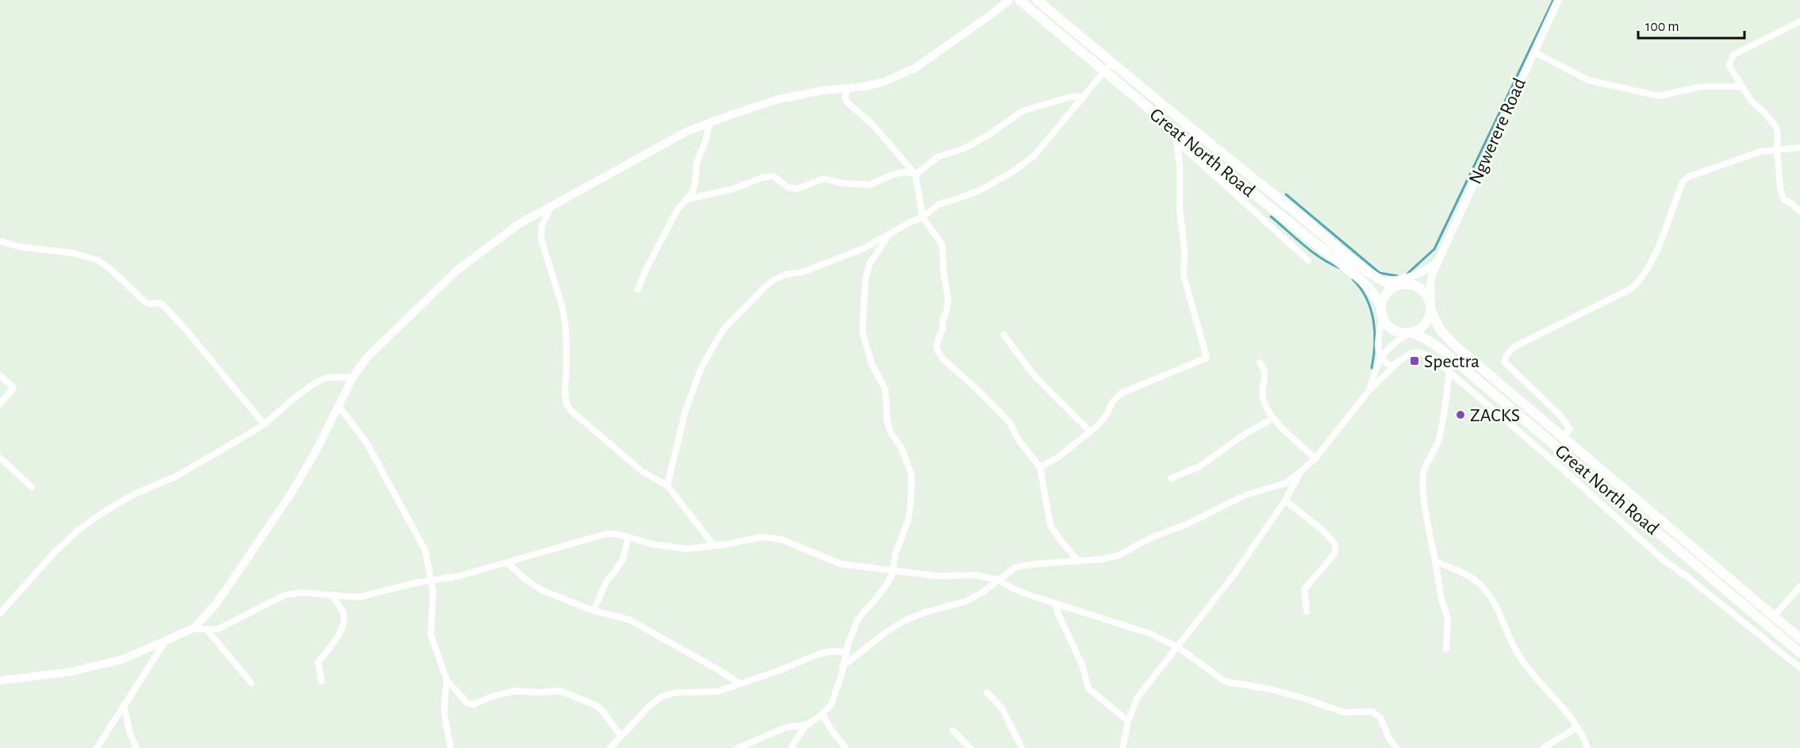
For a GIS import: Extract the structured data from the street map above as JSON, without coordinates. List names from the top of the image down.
{
  "streets": {
    "main road": ["Great North Road"],
    "street": ["Ngwerere Road"]
  },
  "crossings": [
    ["Ngwerere Road", "Great North Road"]
  ],
  "places": {
    "transit": ["Spectra"],
    "other": ["ZACKS"]
  },
  "scale_bar": "100 m"
}
